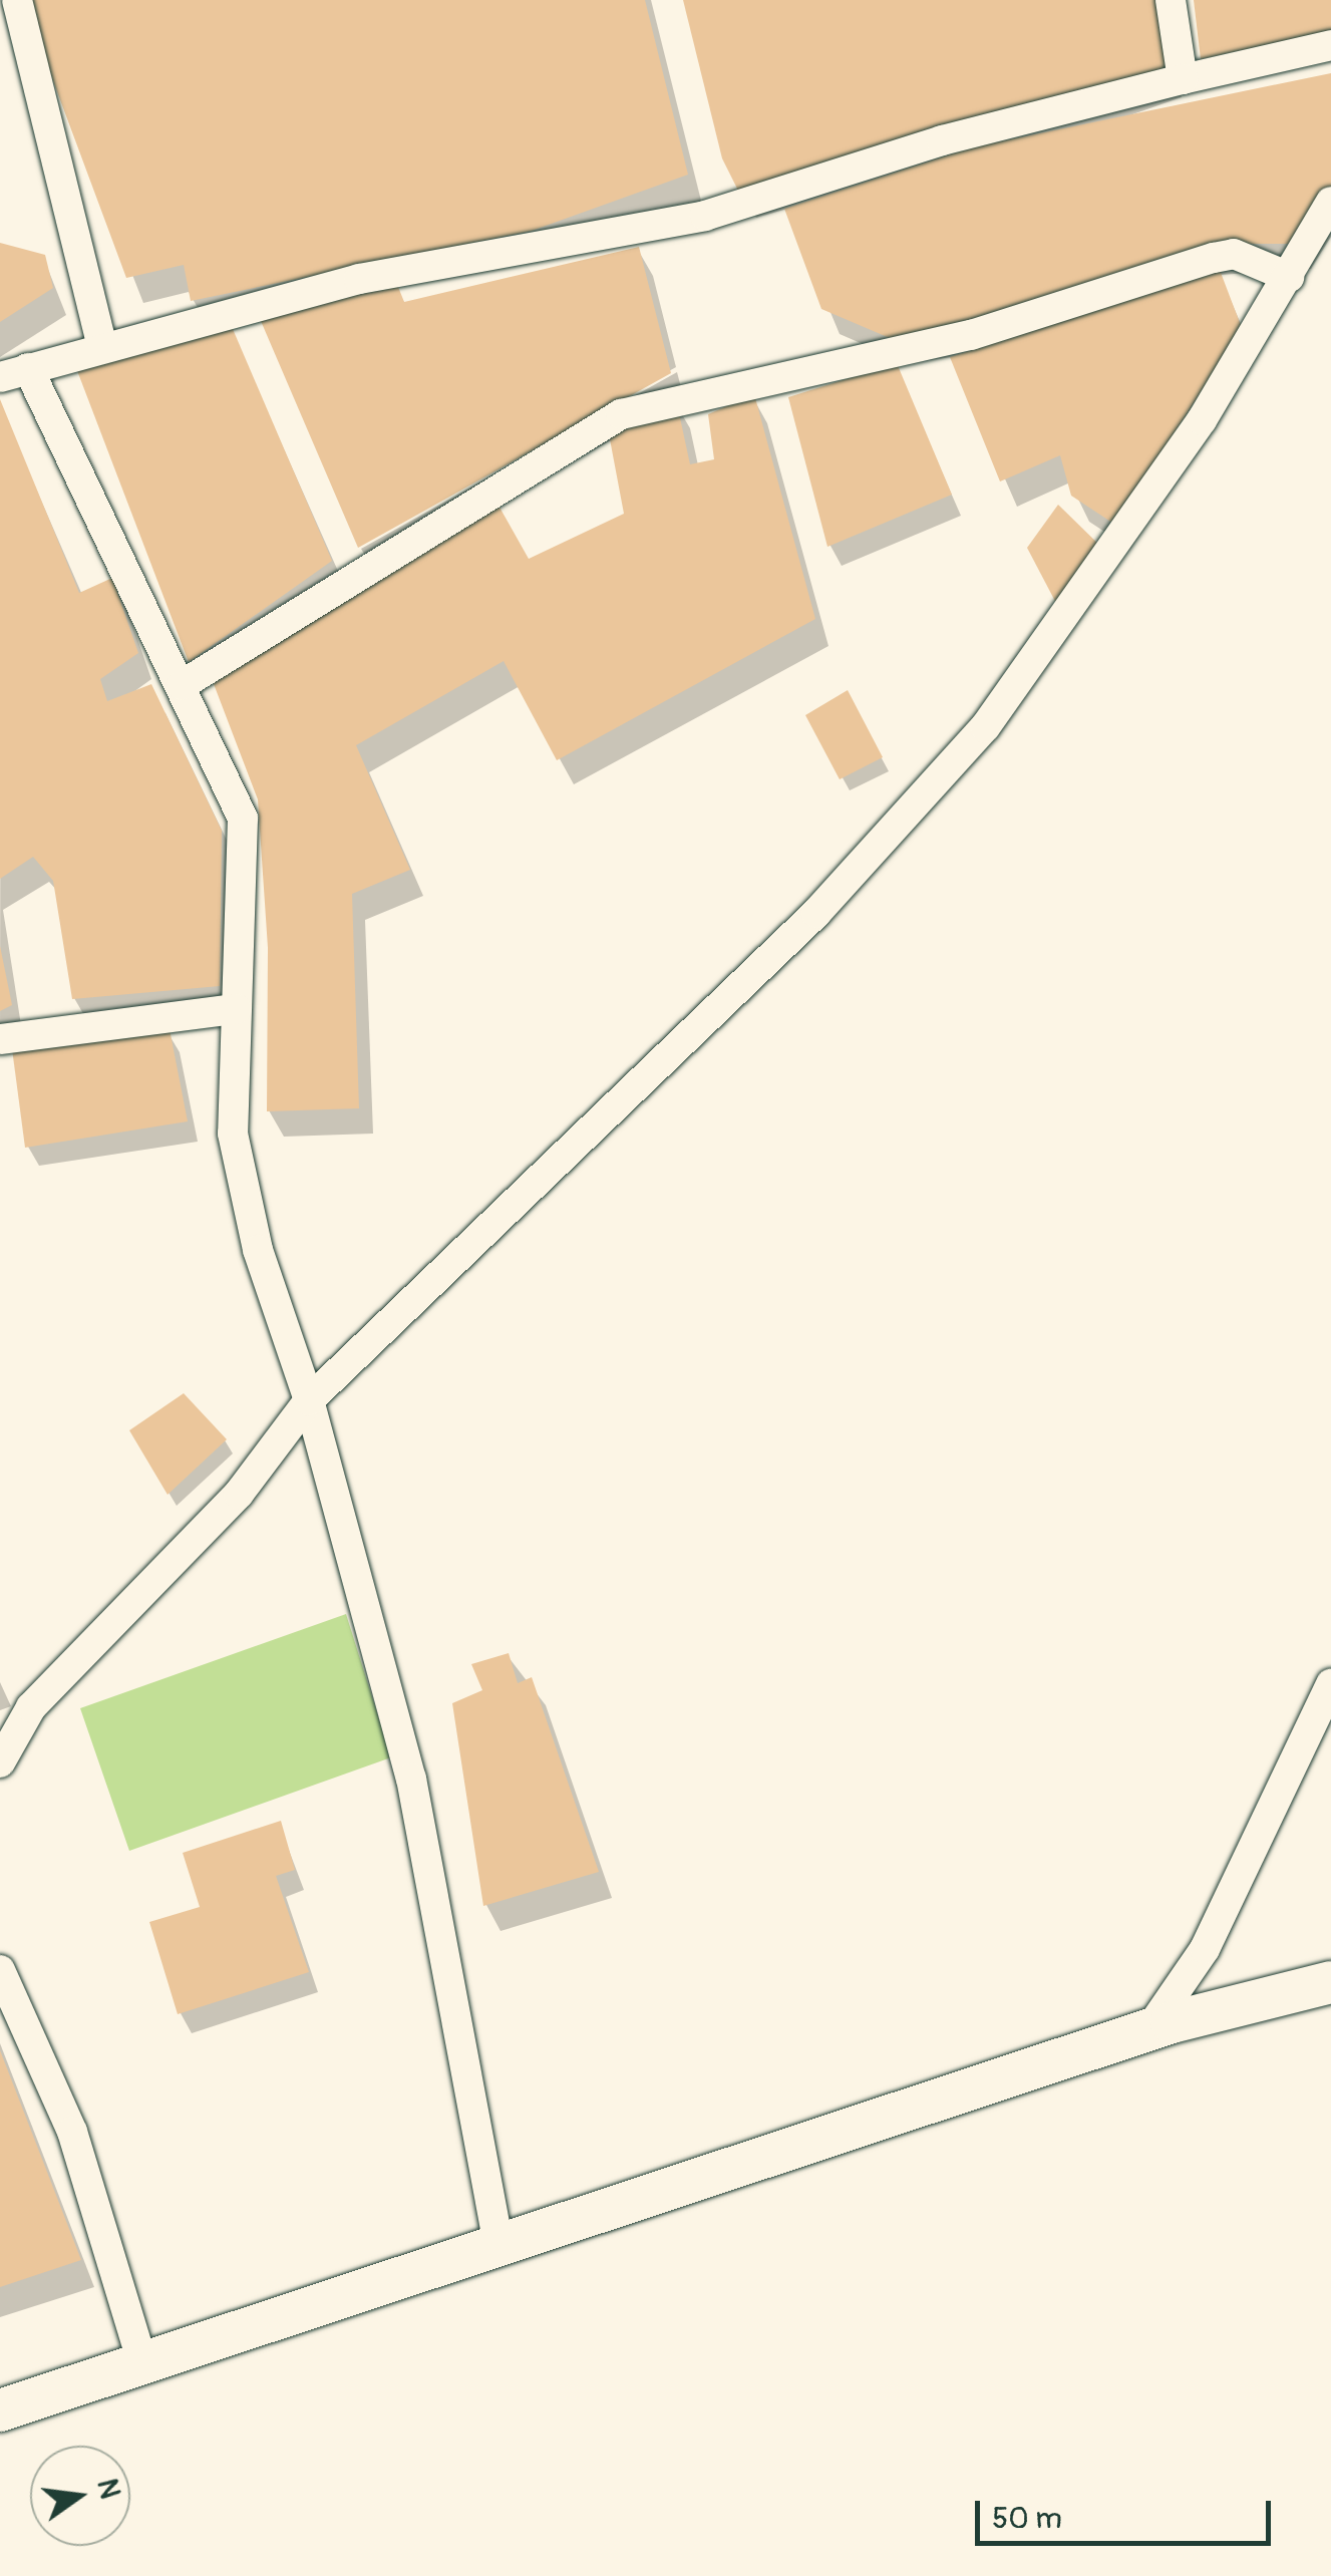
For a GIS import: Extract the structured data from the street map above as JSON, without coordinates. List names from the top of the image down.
{
  "scale_bar": "50 m",
  "north": "right"
}
